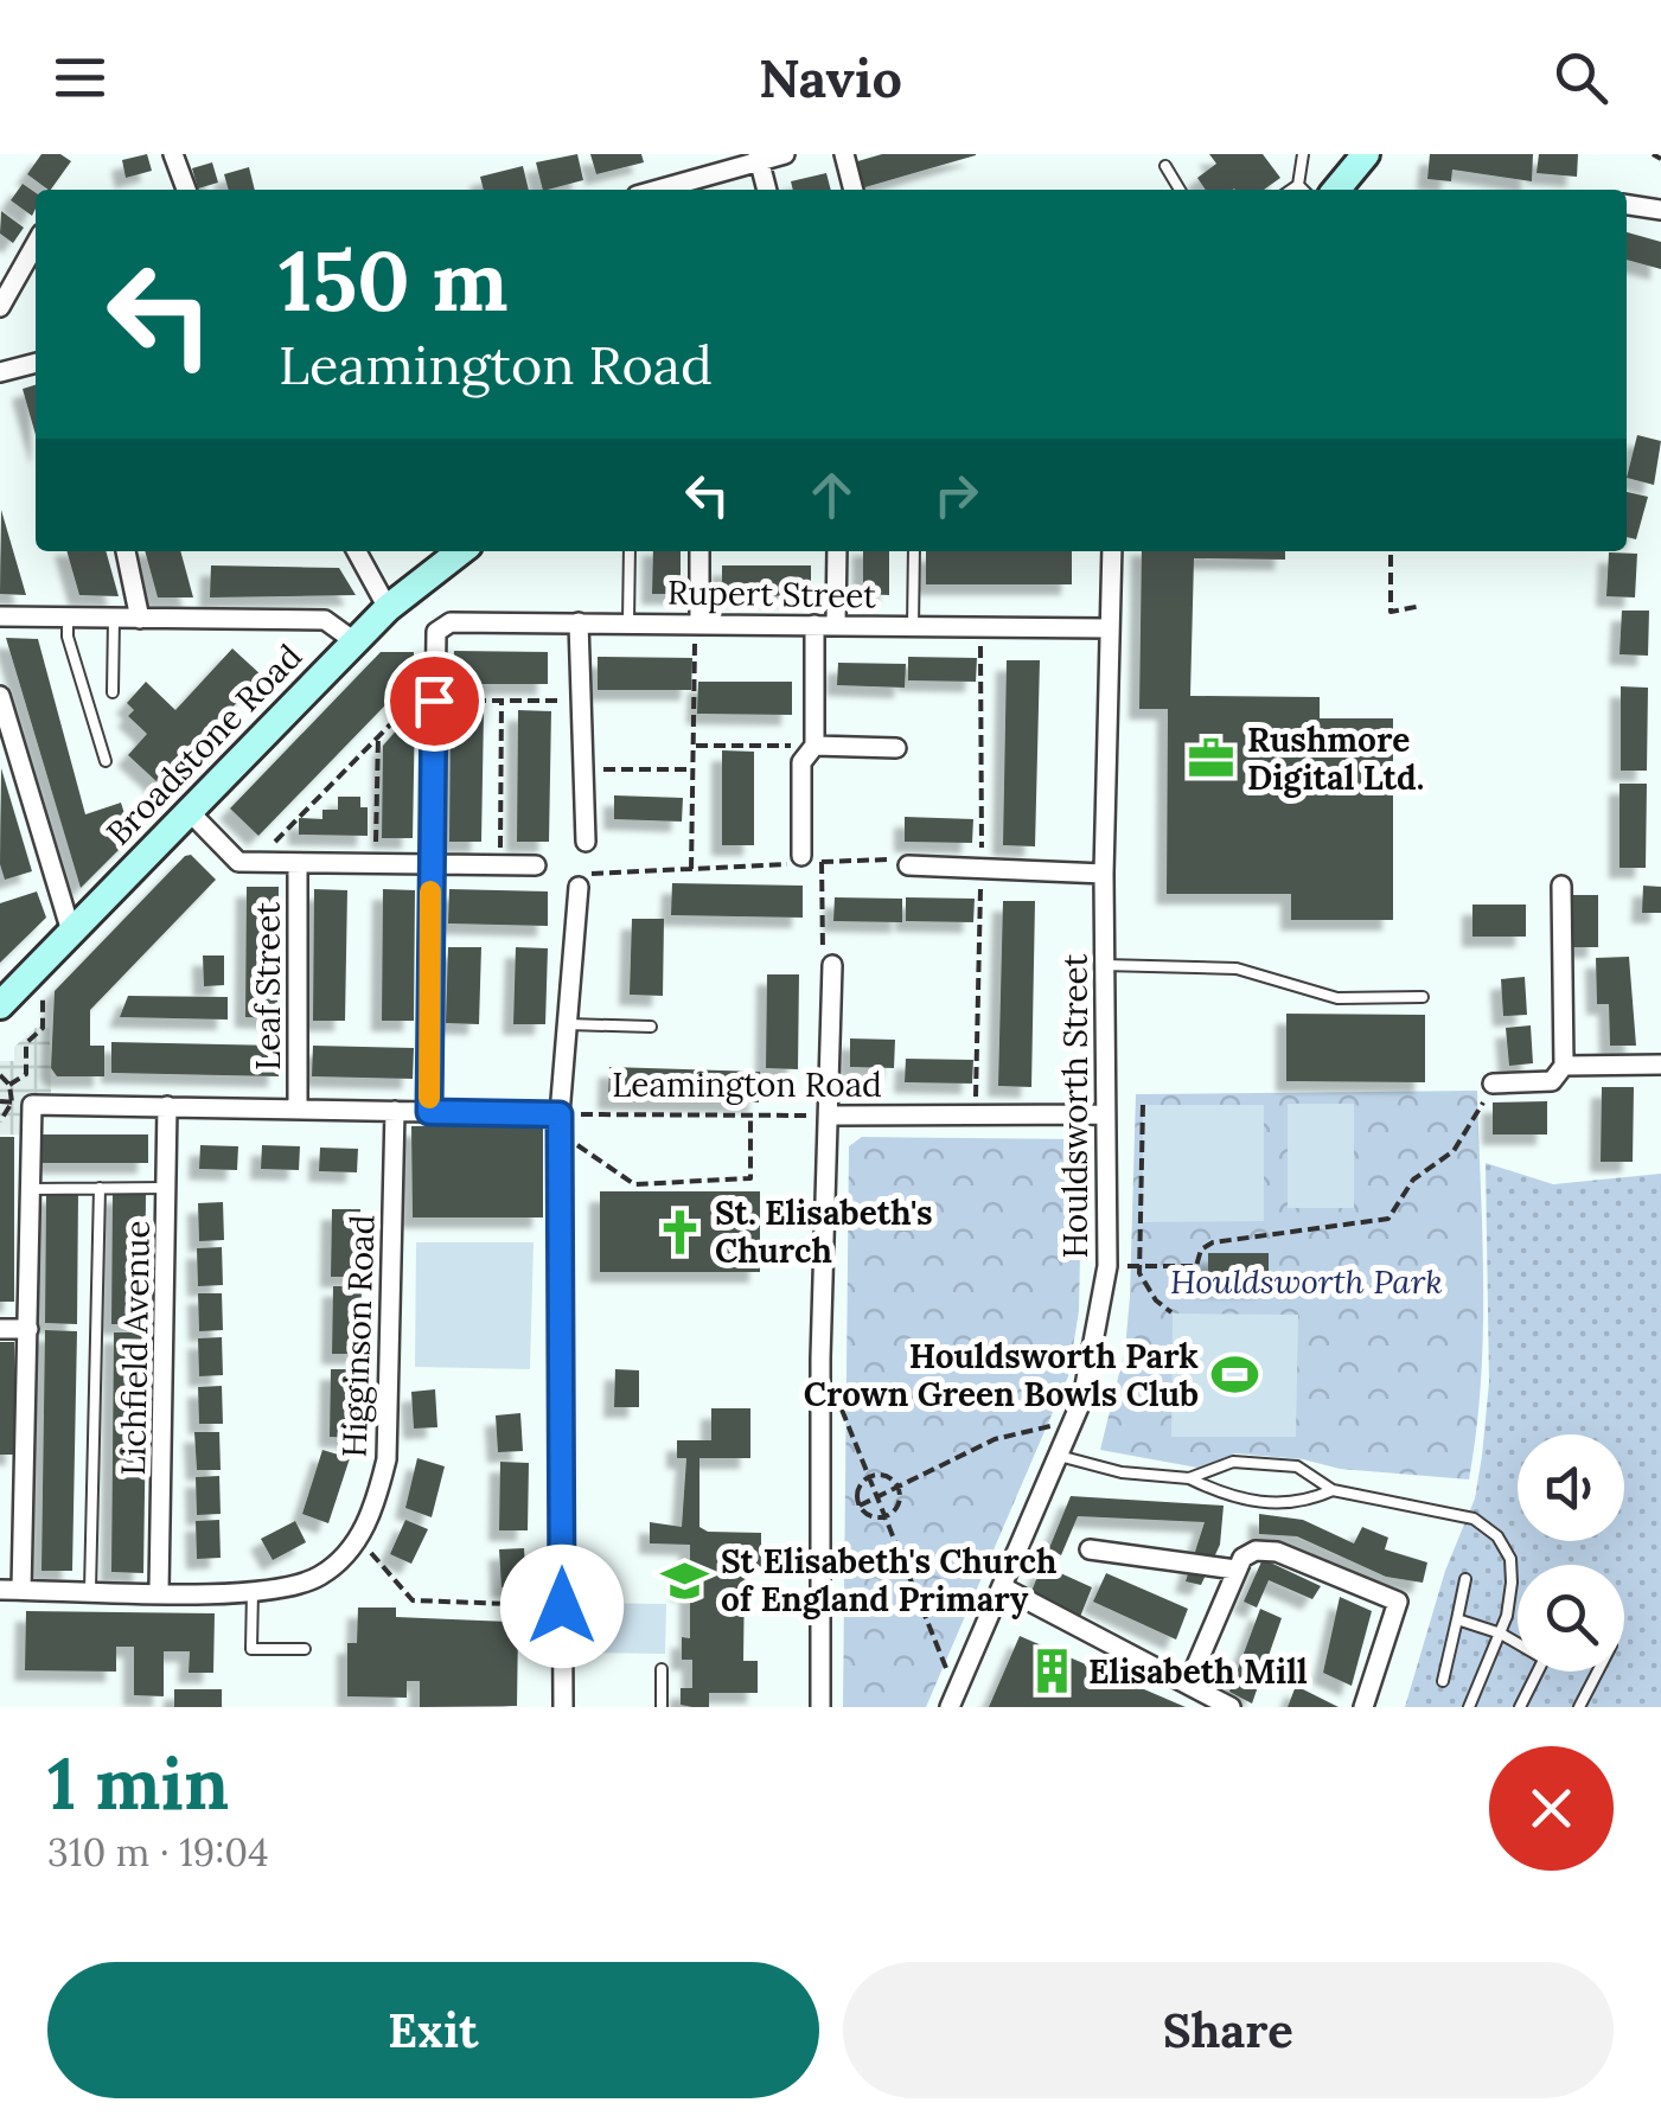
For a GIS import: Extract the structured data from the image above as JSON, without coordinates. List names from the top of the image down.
{
  "streets": {
    "main road": ["Broadstone Road"],
    "street": [
      "Rupert Street",
      "Leaf Street",
      "Leamington Road",
      "Houldsworth Street",
      "Higginson Road",
      "Lichfield Avenue"
    ]
  },
  "crossings": [
    ["Rupert Street", "Houldsworth Street"],
    ["Leamington Road", "Houldsworth Street"],
    ["Higginson Road", "Lichfield Avenue"]
  ],
  "parks": ["Houldsworth Park"],
  "places": {
    "office": ["Rushmore Digital Ltd."],
    "church": ["St. Elisabeth's Church"],
    "sports": ["Houldsworth Park Crown Green Bowls Club"],
    "school or university": ["St Elisabeth's Church of England Primary"],
    "building": ["Elisabeth Mill"]
  },
  "page": {
    "header": "Navio",
    "turn": ["150 m", "Leamington Road"],
    "heading": ["1 min", "310 m · 19:04"],
    "buttons": ["Exit", "Share"]
  }
}
